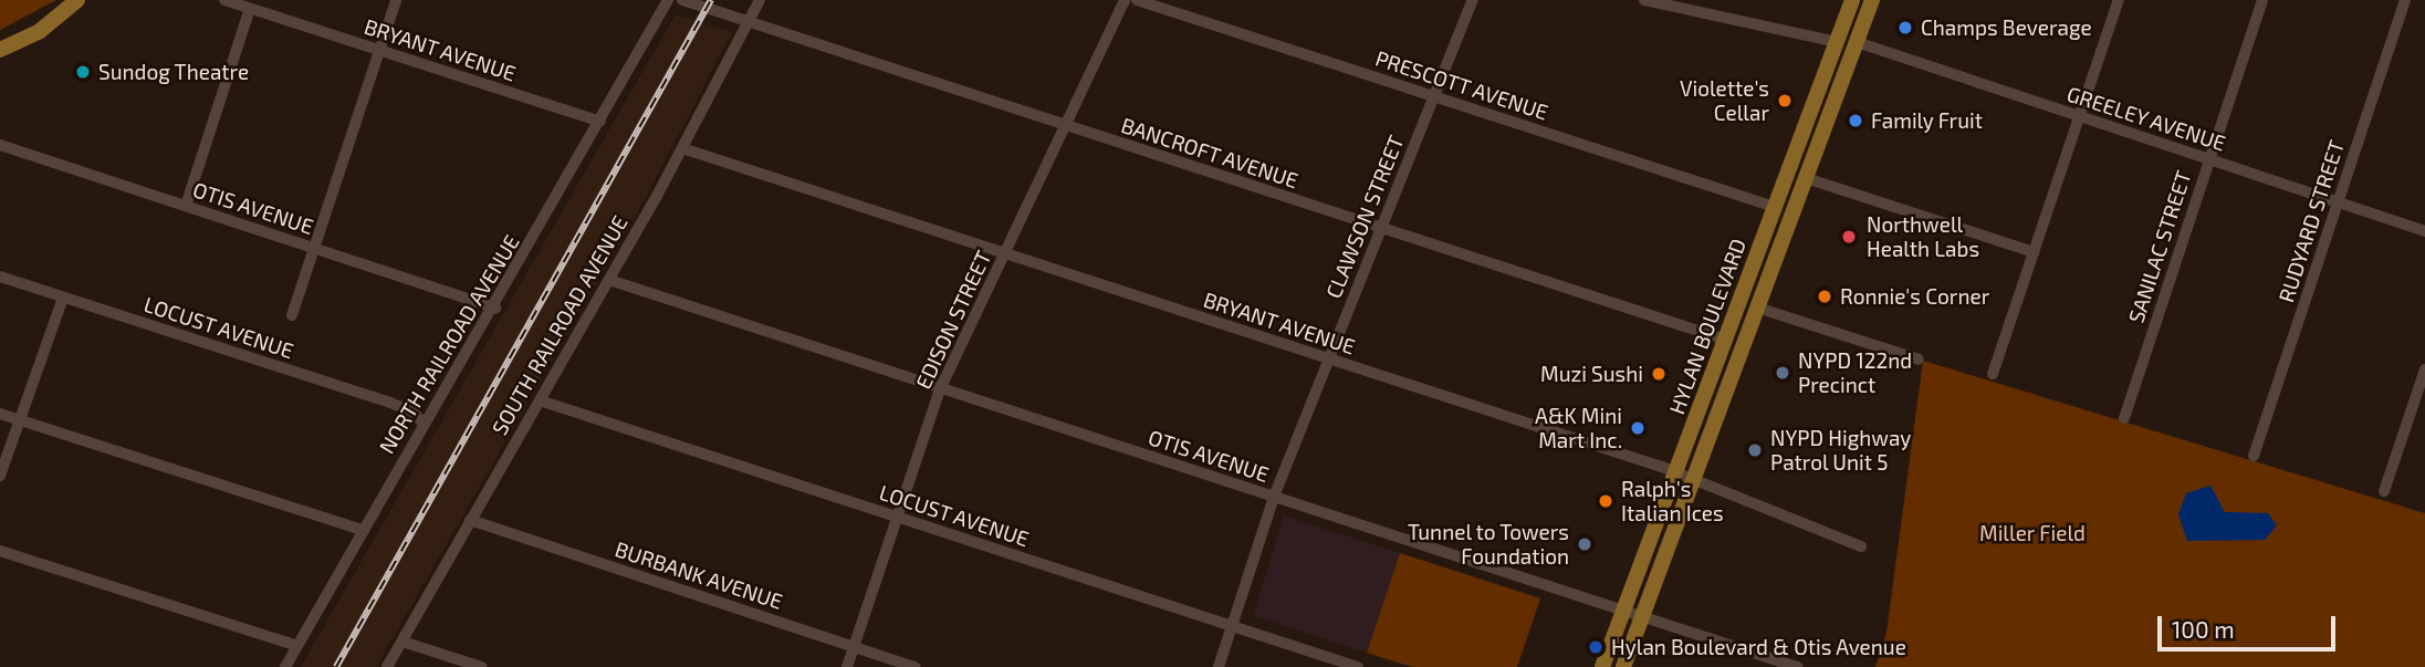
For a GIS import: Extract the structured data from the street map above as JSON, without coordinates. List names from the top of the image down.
{
  "streets": {
    "main road": ["HYLAN BOULEVARD"],
    "street": [
      "BRYANT AVENUE",
      "PRESCOTT AVENUE",
      "GREELEY AVENUE",
      "BANCROFT AVENUE",
      "OTIS AVENUE",
      "CLAWSON STREET",
      "RUDYARD STREET",
      "SANILAC STREET",
      "EDISON STREET",
      "SOUTH RAILROAD AVENUE",
      "LOCUST AVENUE",
      "NORTH RAILROAD AVENUE",
      "BURBANK AVENUE"
    ]
  },
  "crossings": [
    ["BRYANT AVENUE", "CLAWSON STREET"],
    ["BRYANT AVENUE", "EDISON STREET"],
    ["BRYANT AVENUE", "SOUTH RAILROAD AVENUE"],
    ["BRYANT AVENUE", "HYLAN BOULEVARD"],
    ["BRYANT AVENUE", "NORTH RAILROAD AVENUE"],
    ["PRESCOTT AVENUE", "CLAWSON STREET"],
    ["PRESCOTT AVENUE", "HYLAN BOULEVARD"],
    ["GREELEY AVENUE", "RUDYARD STREET"],
    ["GREELEY AVENUE", "SANILAC STREET"],
    ["GREELEY AVENUE", "HYLAN BOULEVARD"],
    ["BANCROFT AVENUE", "CLAWSON STREET"],
    ["BANCROFT AVENUE", "EDISON STREET"],
    ["BANCROFT AVENUE", "SOUTH RAILROAD AVENUE"],
    ["BANCROFT AVENUE", "HYLAN BOULEVARD"],
    ["OTIS AVENUE", "CLAWSON STREET"],
    ["OTIS AVENUE", "EDISON STREET"],
    ["OTIS AVENUE", "SOUTH RAILROAD AVENUE"],
    ["OTIS AVENUE", "HYLAN BOULEVARD"],
    ["OTIS AVENUE", "NORTH RAILROAD AVENUE"],
    ["CLAWSON STREET", "LOCUST AVENUE"],
    ["EDISON STREET", "LOCUST AVENUE"],
    ["EDISON STREET", "BURBANK AVENUE"],
    ["SOUTH RAILROAD AVENUE", "LOCUST AVENUE"],
    ["SOUTH RAILROAD AVENUE", "BURBANK AVENUE"],
    ["LOCUST AVENUE", "NORTH RAILROAD AVENUE"]
  ],
  "parks": ["Miller Field"],
  "places": [
    "Champs Beverage",
    "Sundog Theatre",
    "Violette's Cellar",
    "Family Fruit",
    "Northwell Health Labs",
    "Ronnie's Corner",
    "NYPD 122nd Precinct",
    "Muzi Sushi",
    "A&K Mini Mart Inc.",
    "NYPD Highway Patrol Unit 5",
    "Ralph's Italian Ices",
    "Tunnel to Towers Foundation",
    "Hylan Boulevard & Otis Avenue"
  ],
  "scale_bar": "100 m"
}
